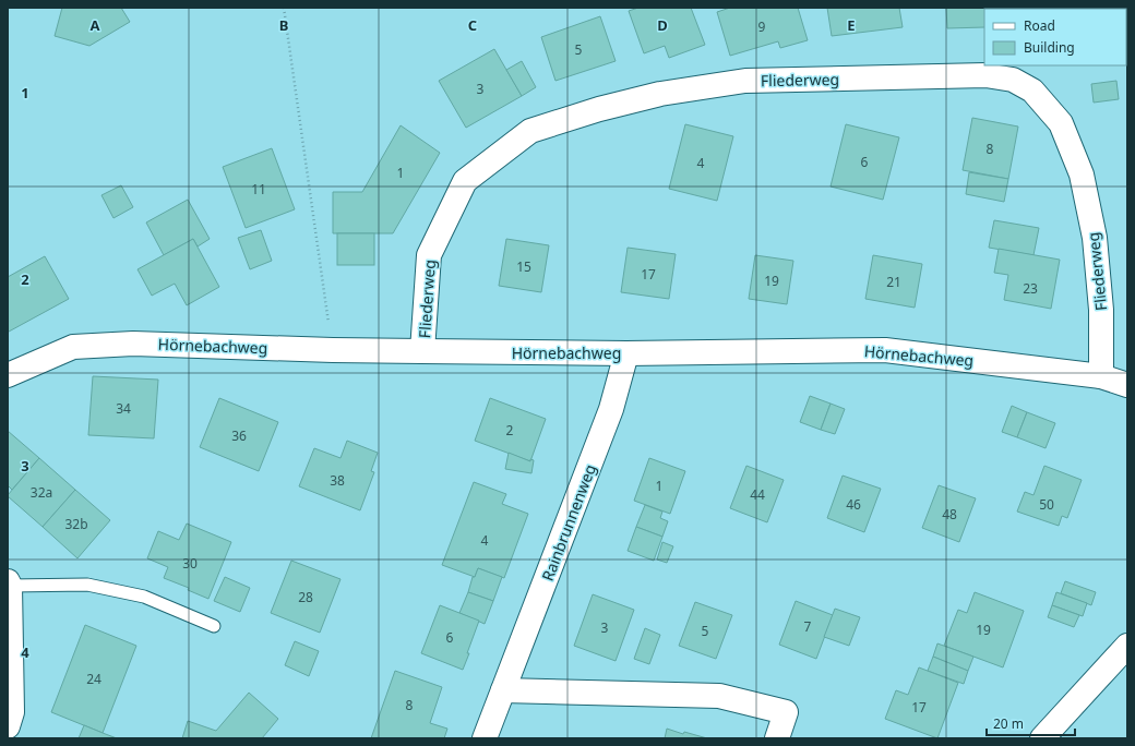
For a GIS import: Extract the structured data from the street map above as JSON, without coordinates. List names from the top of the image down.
{
  "streets": {
    "street": ["Fliederweg", "Hörnebachweg", "Rainbrunnenweg"]
  },
  "crossings": [
    ["Fliederweg", "Hörnebachweg"],
    ["Hörnebachweg", "Rainbrunnenweg"]
  ],
  "house_numbers": [
    "9",
    "5",
    "3",
    "8",
    "6",
    "4",
    "1",
    "11",
    "15",
    "17",
    "19",
    "21",
    "23",
    "34",
    "2",
    "36",
    "38",
    "1",
    "32a",
    "44",
    "46",
    "50",
    "48",
    "32b",
    "4",
    "30",
    "28",
    "7",
    "3",
    "19",
    "5",
    "6",
    "24",
    "8",
    "17"
  ],
  "legend": ["Road", "Building"],
  "scale_bar": "20 m",
  "grid": {
    "columns": [
      "A",
      "B",
      "C",
      "D",
      "E"
    ],
    "rows": [
      "1",
      "2",
      "3",
      "4"
    ]
  }
}
